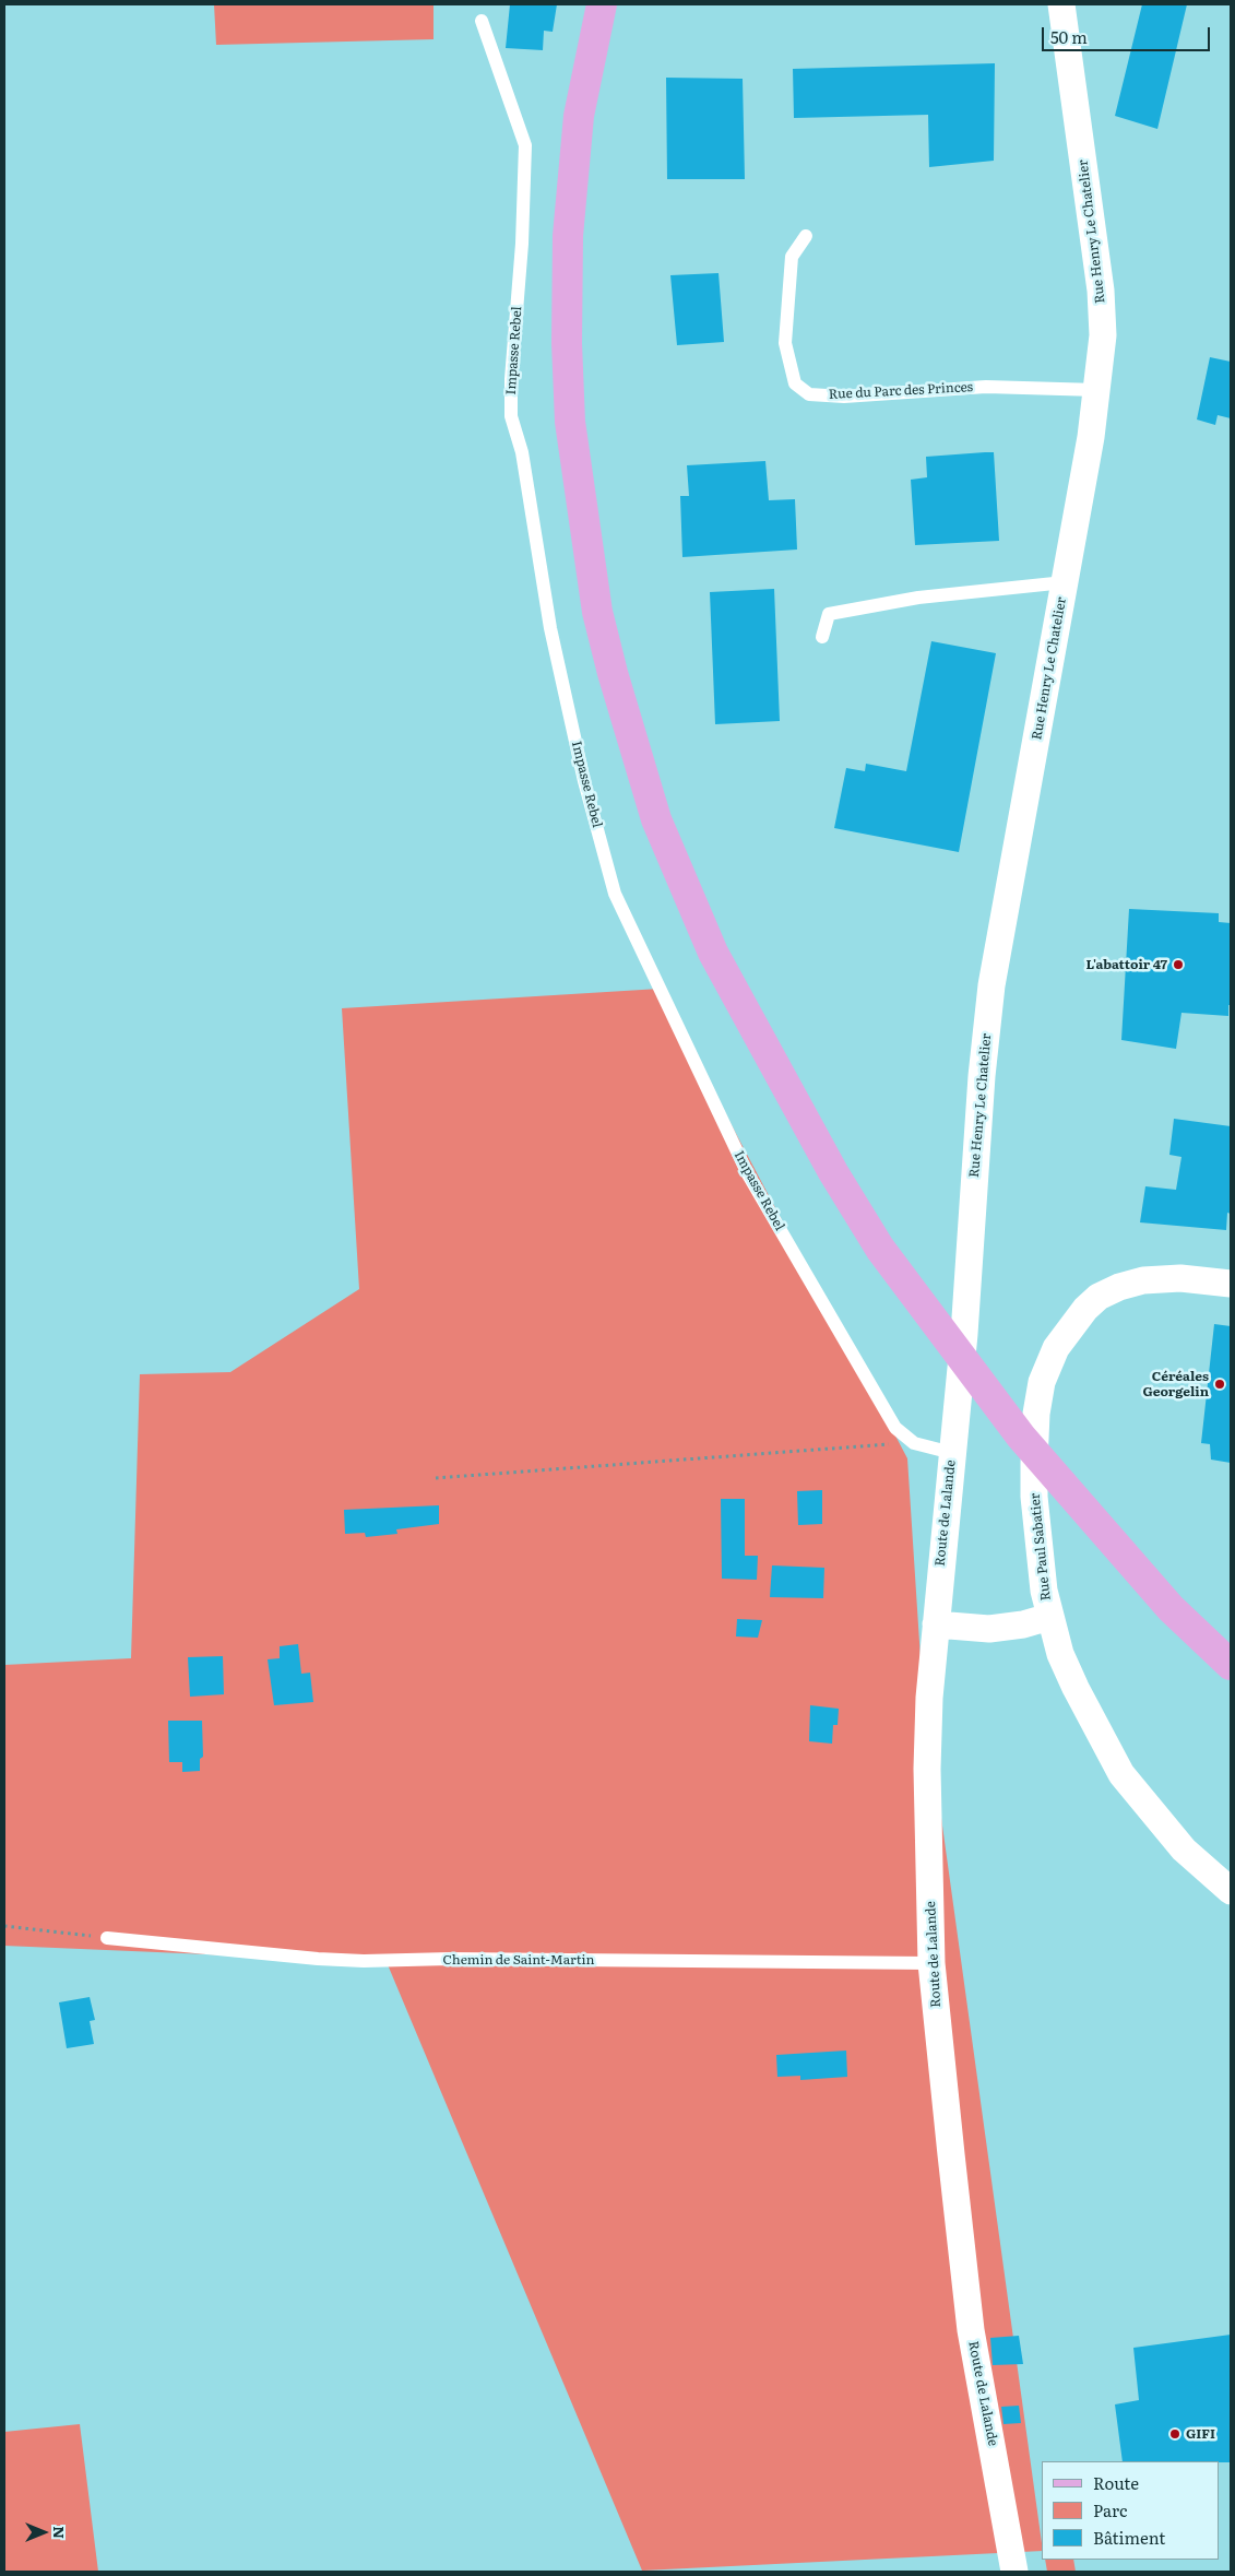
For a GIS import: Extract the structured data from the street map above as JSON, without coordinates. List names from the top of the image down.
{
  "streets": {
    "street": ["Rue Henry Le Chatelier", "Route de Lalande", "Rue Paul Sabatier"],
    "lane": ["Impasse Rebel", "Rue du Parc des Princes", "Chemin de Saint-Martin"]
  },
  "crossings": [
    ["Rue Henry Le Chatelier", "Rue du Parc des Princes"],
    ["Rue Henry Le Chatelier", "Route de Lalande"],
    ["Impasse Rebel", "Route de Lalande"],
    ["Route de Lalande", "Chemin de Saint-Martin"]
  ],
  "places": ["L'abattoir 47", "Céréales Georgelin", "GIFI"],
  "legend": ["Route", "Parc", "Bâtiment"],
  "scale_bar": "50 m",
  "north": "right"
}
